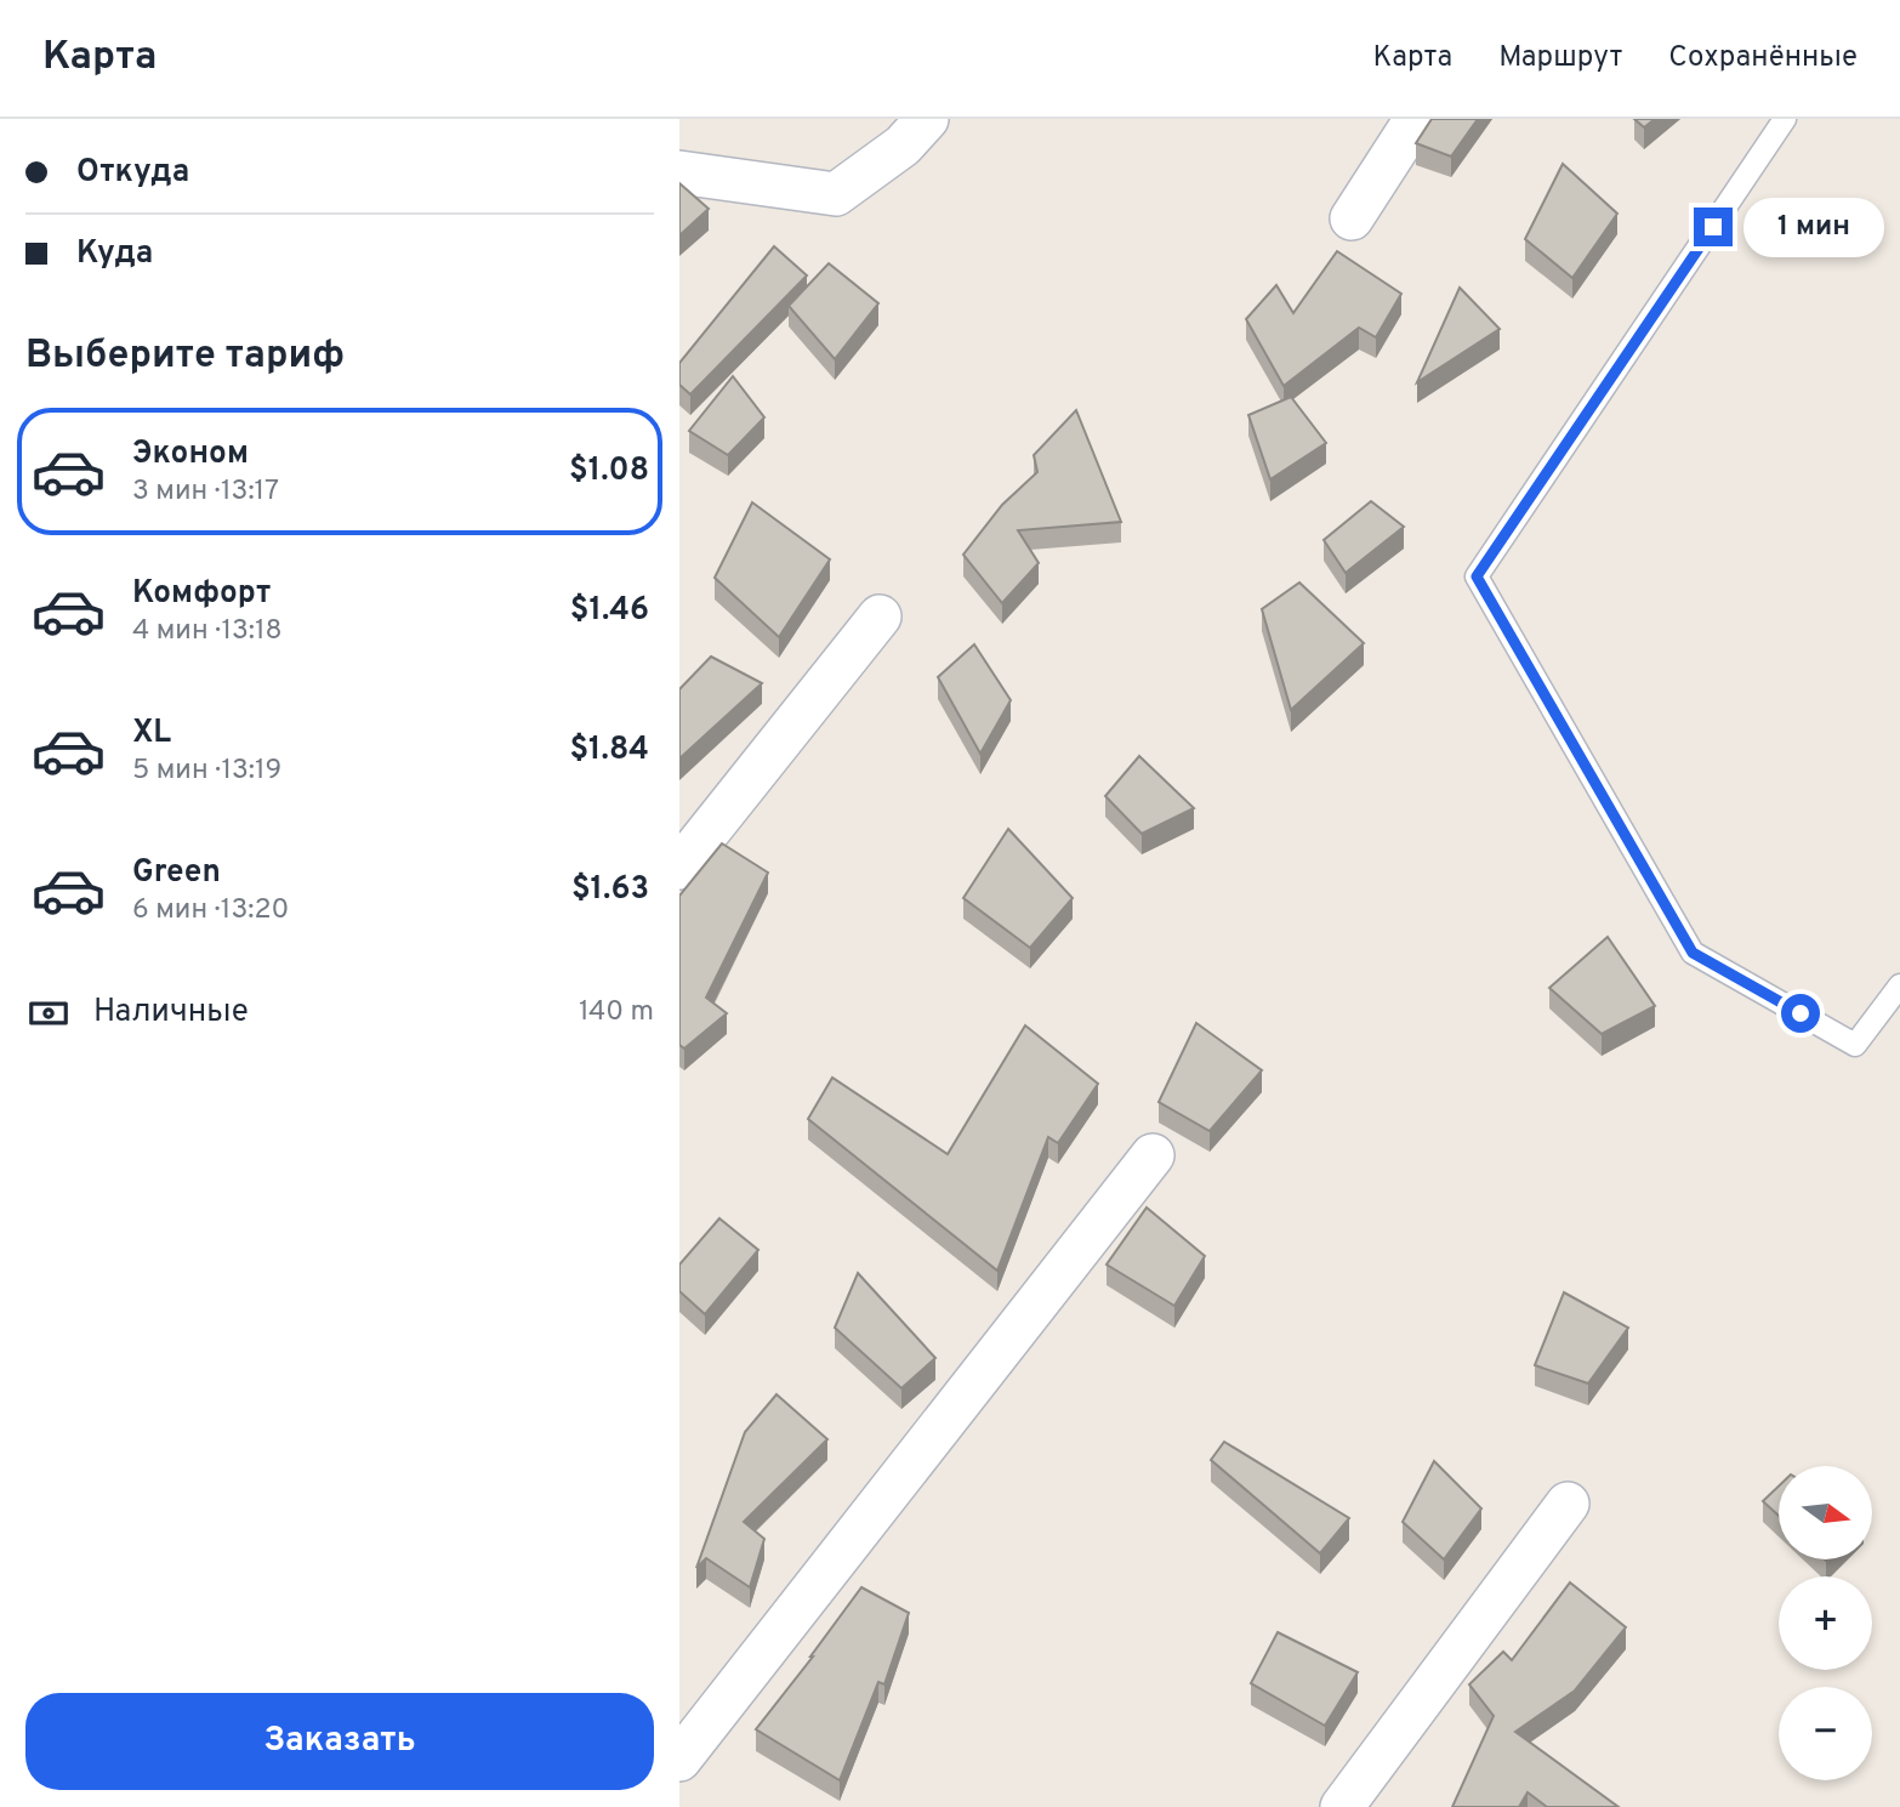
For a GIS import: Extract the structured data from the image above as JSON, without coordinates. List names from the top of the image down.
{
  "north": "right",
  "page": {
    "header": "Карта",
    "nav": ["Карта", "Маршрут", "Сохранённые"],
    "banner": ["Откуда", "Куда"],
    "bubble": "1 мин",
    "heading": "Выберите тариф",
    "list": [
      {
        "name": "Эконом",
        "note": "3 мин · 13:17",
        "value": "$1.08"
      },
      {
        "name": "Комфорт",
        "note": "4 мин · 13:18",
        "value": "$1.46"
      },
      {
        "name": "XL",
        "note": "5 мин · 13:19",
        "value": "$1.84"
      },
      {
        "name": "Green",
        "note": "6 мин · 13:20",
        "value": "$1.63"
      }
    ],
    "pay": ["Наличные", "140 m"],
    "map_buttons": ["+", "−"],
    "buttons": "Заказать"
  }
}
